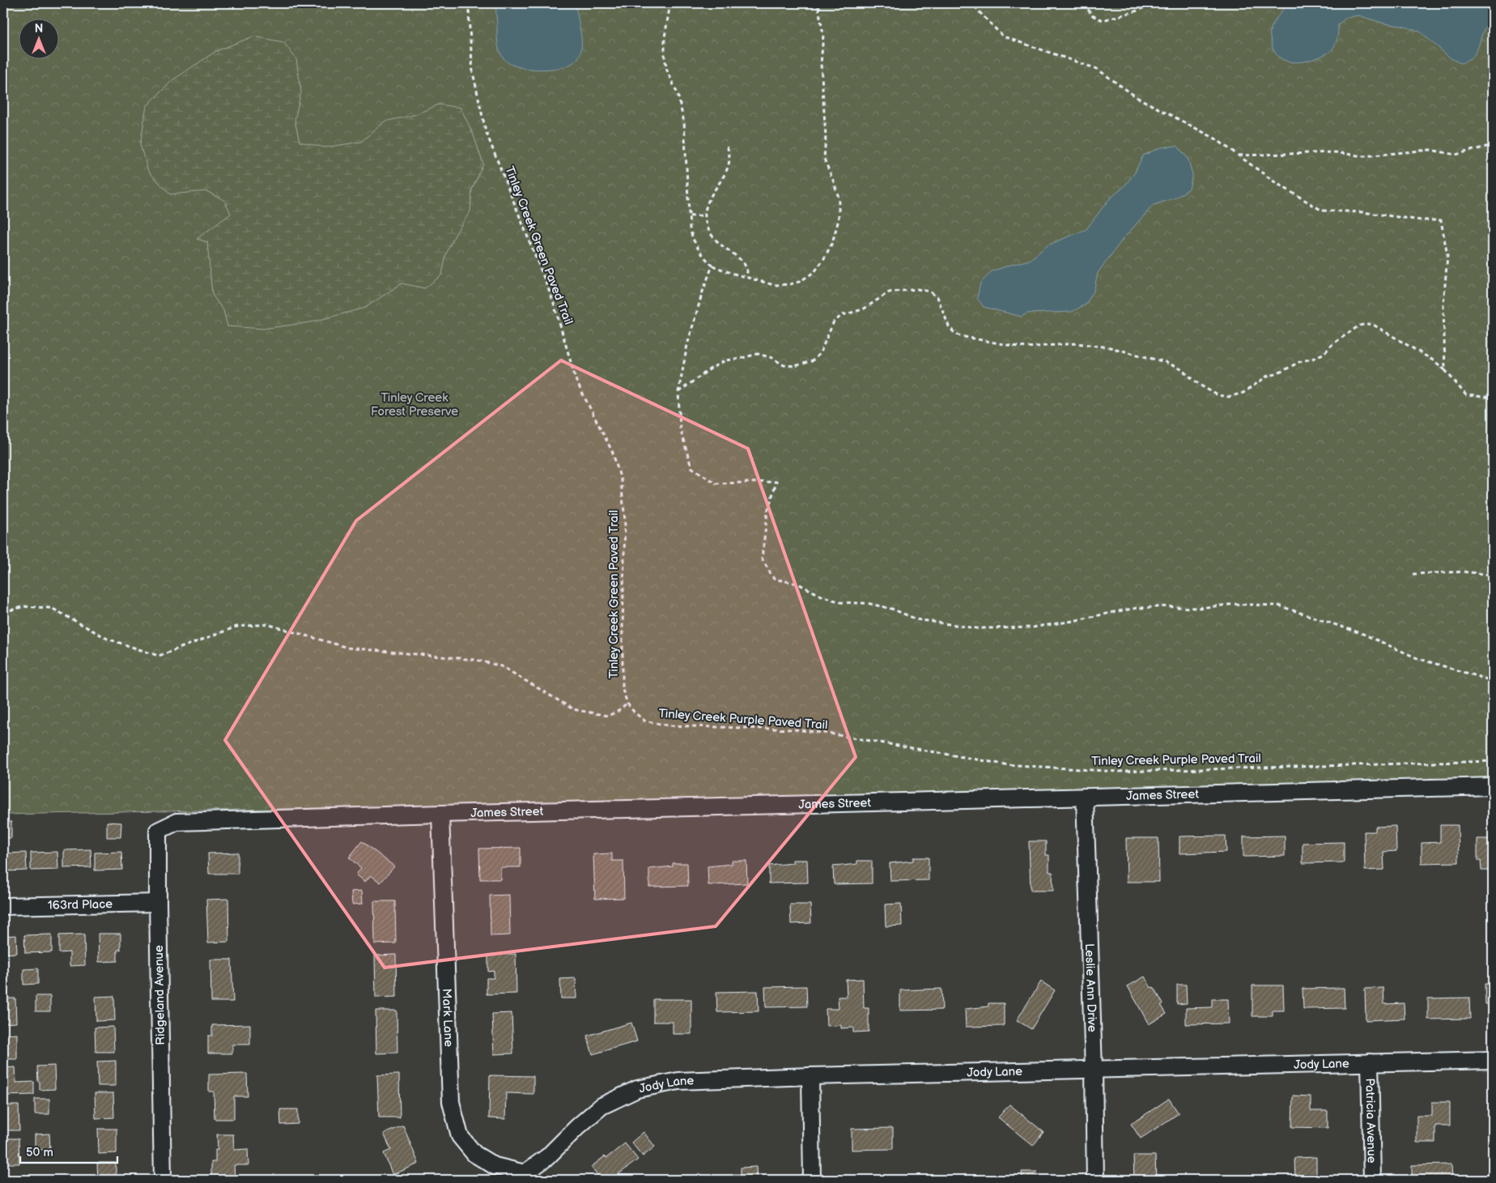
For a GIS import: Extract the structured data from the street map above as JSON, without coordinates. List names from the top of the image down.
{
  "streets": {
    "street": [
      "James Street",
      "163rd Place",
      "Leslie Ann Drive",
      "Ridgeland Avenue",
      "Mark Lane",
      "Jody Lane",
      "Patricia Avenue"
    ],
    "path": ["Tinley Creek Green Paved Trail", "Tinley Creek Purple Paved Trail"]
  },
  "crossings": [
    ["Tinley Creek Green Paved Trail", "Tinley Creek Purple Paved Trail"],
    ["James Street", "Leslie Ann Drive"],
    ["James Street", "Ridgeland Avenue"],
    ["James Street", "Mark Lane"],
    ["163rd Place", "Ridgeland Avenue"],
    ["Leslie Ann Drive", "Jody Lane"],
    ["Mark Lane", "Jody Lane"],
    ["Jody Lane", "Patricia Avenue"]
  ],
  "parks": ["Tinley Creek Forest Preserve"],
  "scale_bar": "50 m",
  "north": "top"
}
